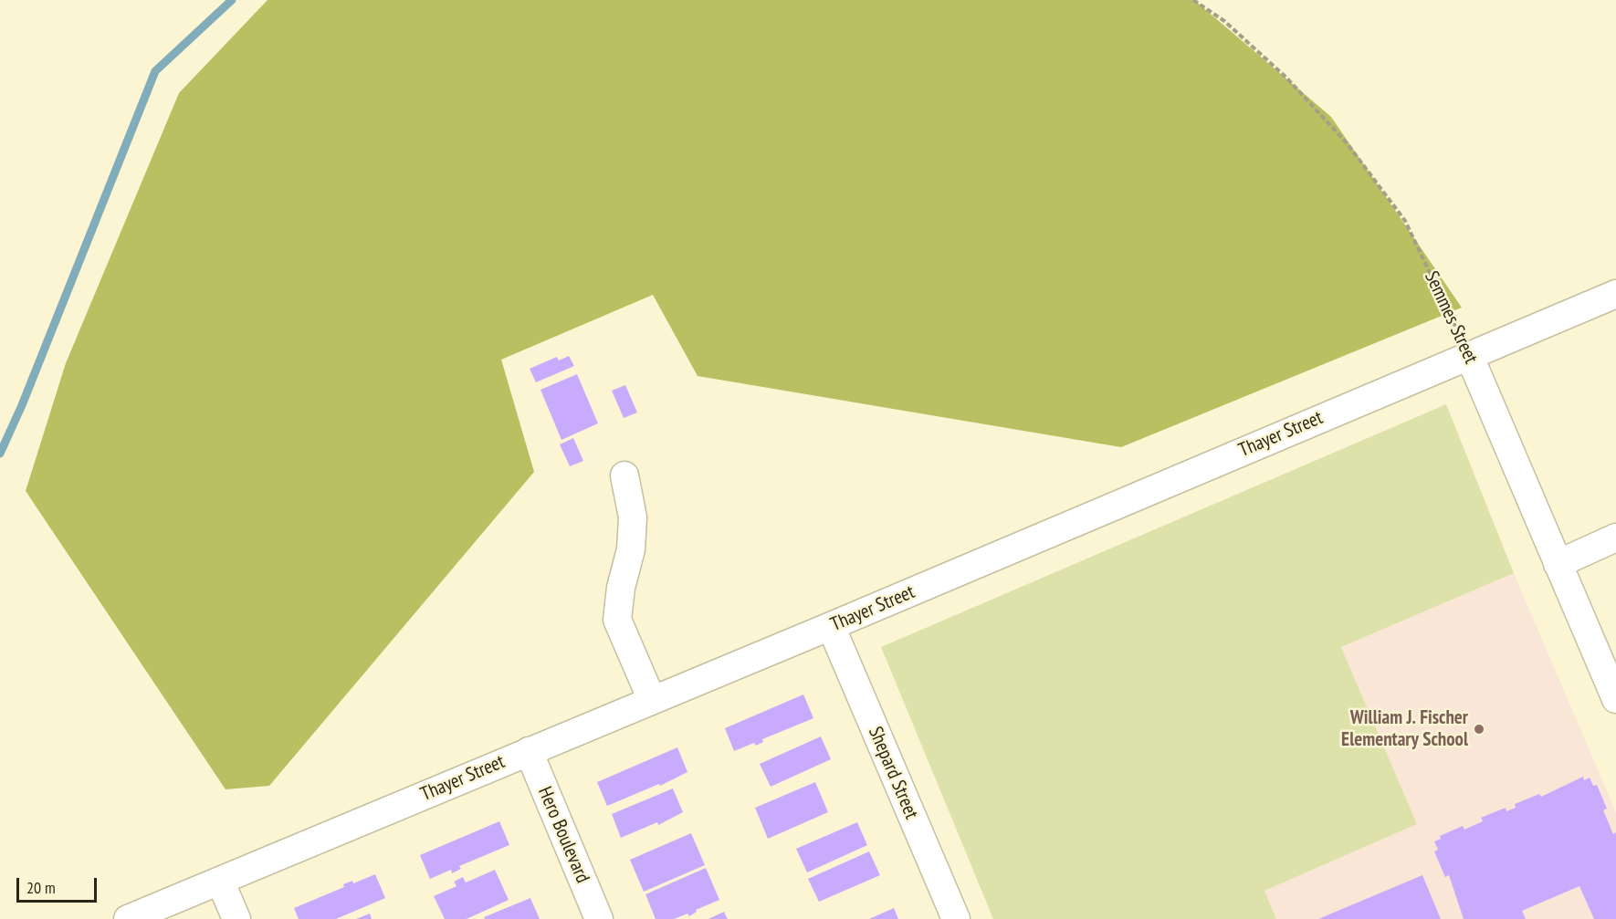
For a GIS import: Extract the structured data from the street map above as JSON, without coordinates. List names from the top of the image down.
{
  "streets": {
    "street": [
      "Semmes Street",
      "Thayer Street",
      "Shepard Street",
      "Hero Boulevard"
    ]
  },
  "crossings": [
    ["Semmes Street", "Thayer Street"],
    ["Thayer Street", "Shepard Street"],
    ["Thayer Street", "Hero Boulevard"]
  ],
  "places": ["William J. Fischer Elementary School"],
  "scale_bar": "20 m"
}
